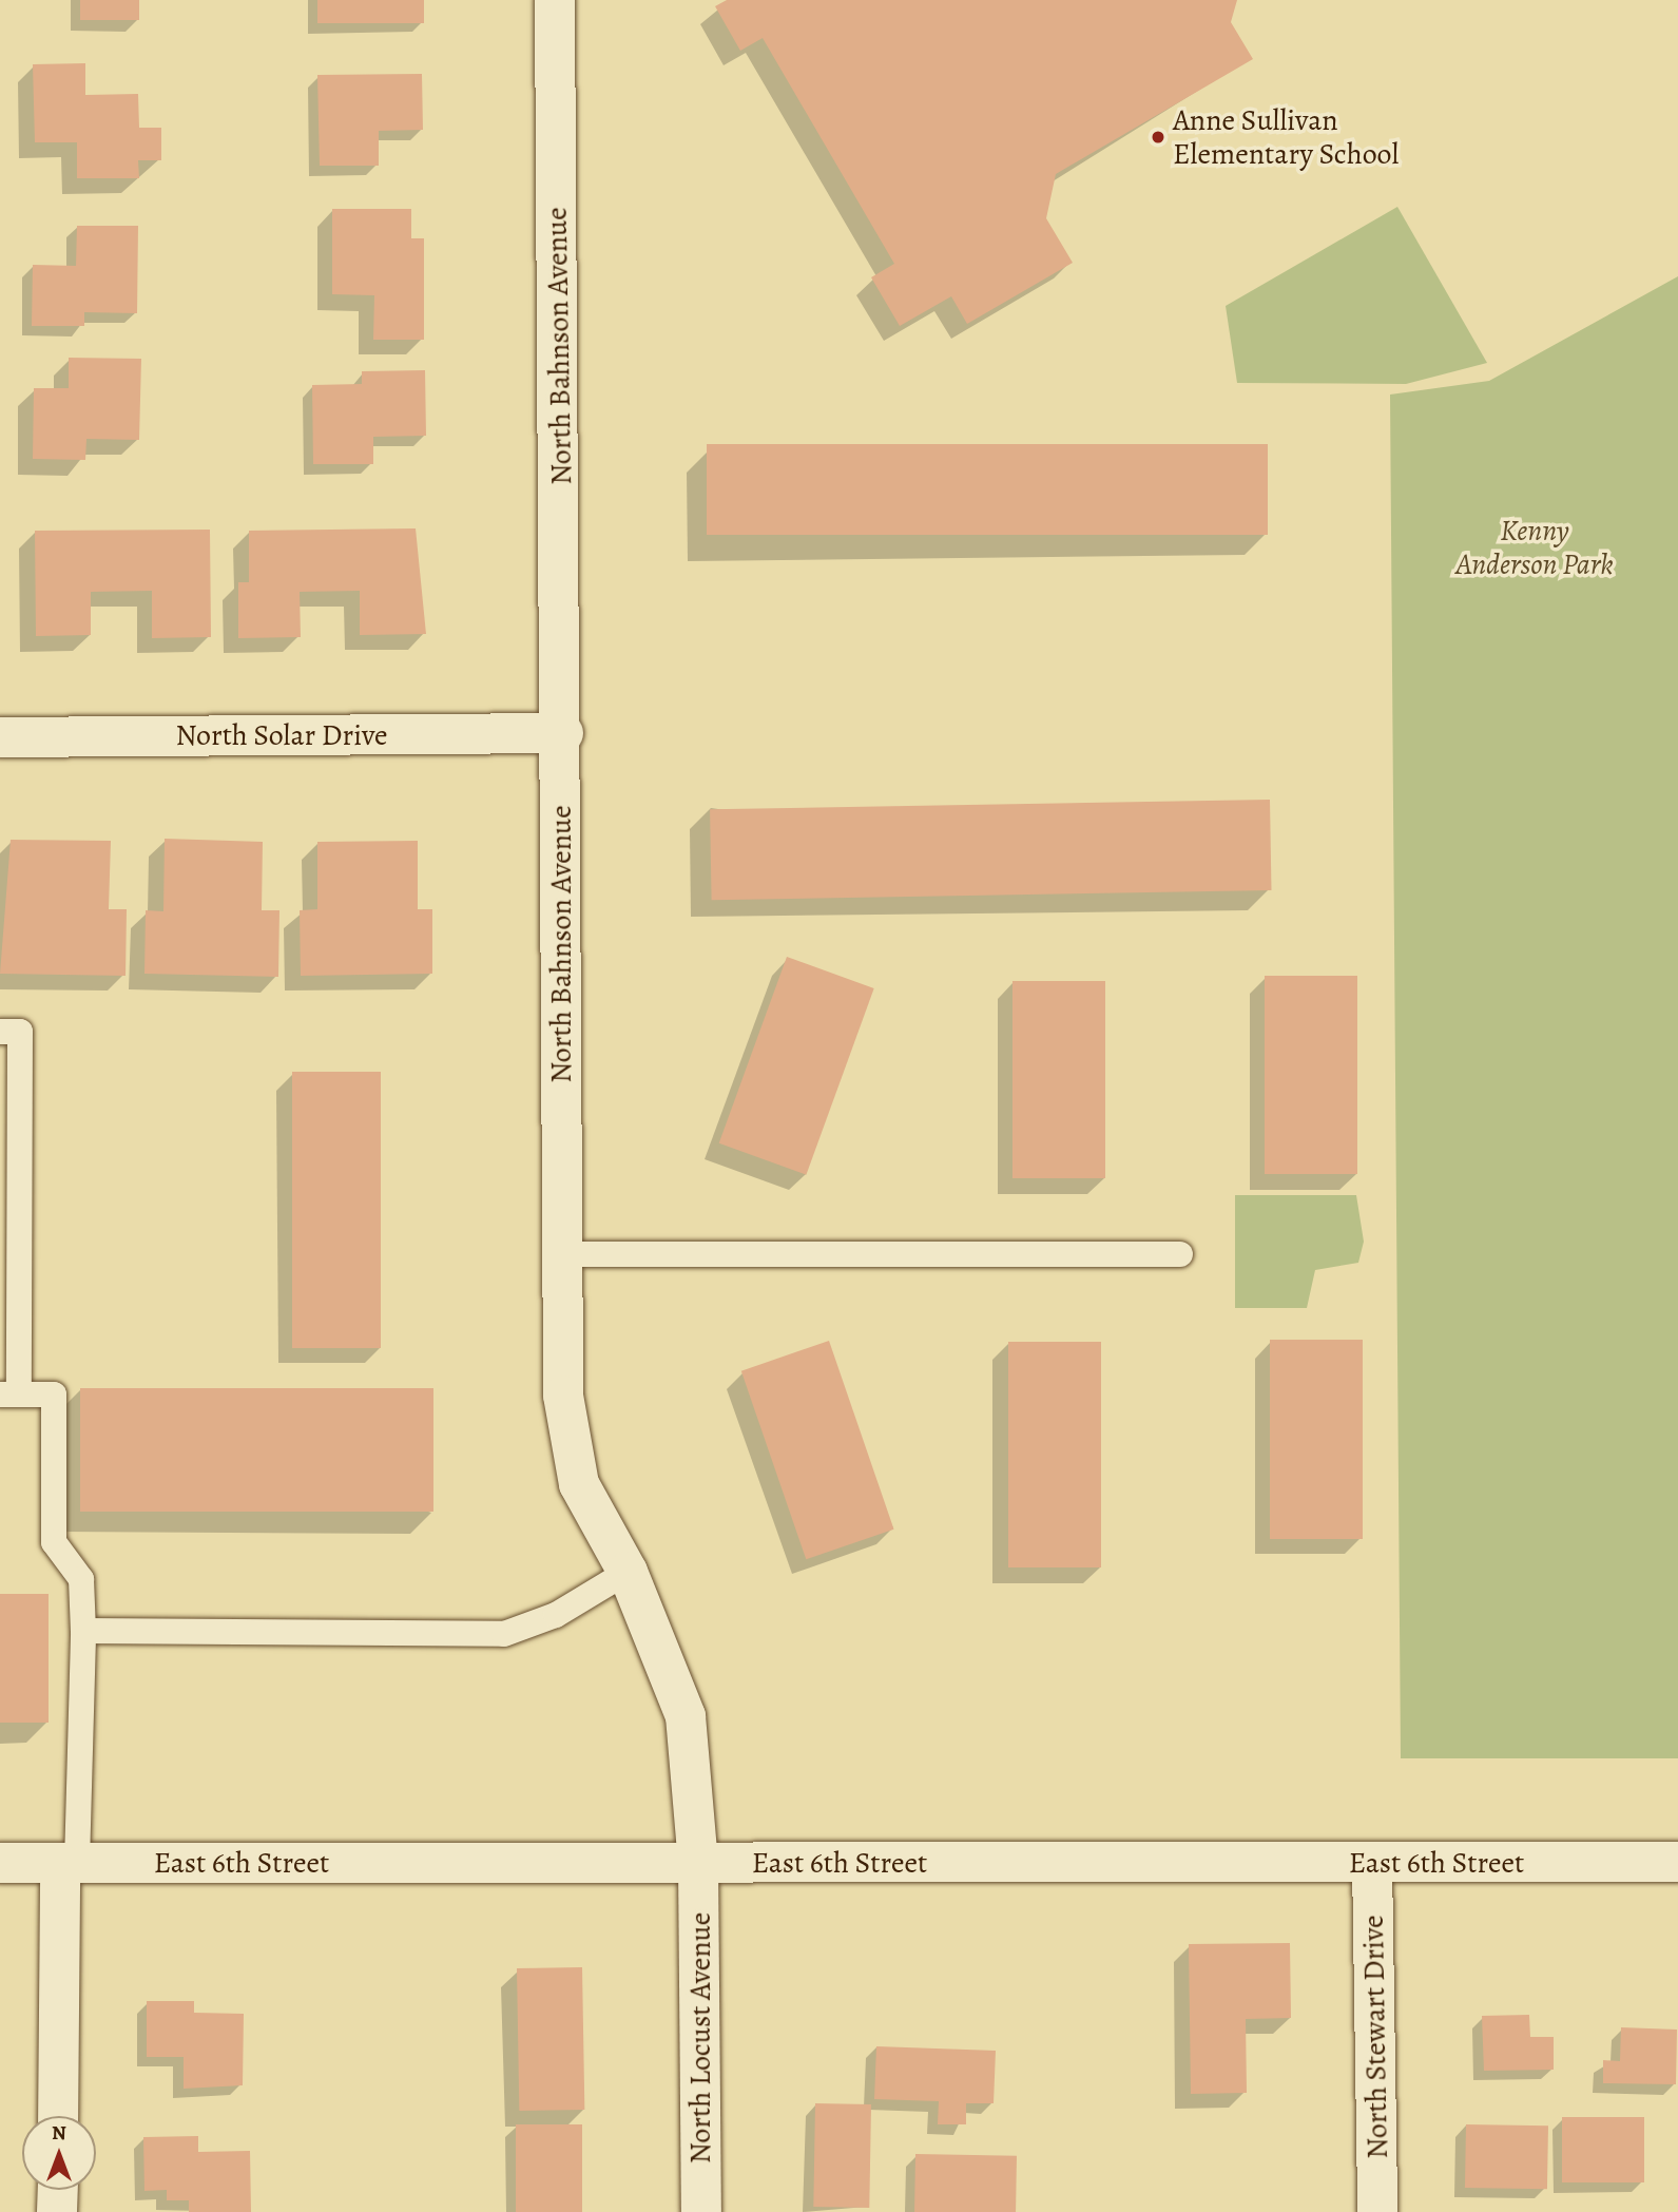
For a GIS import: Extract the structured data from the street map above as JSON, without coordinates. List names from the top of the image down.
{
  "streets": {
    "street": [
      "North Bahnson Avenue",
      "North Solar Drive",
      "East 6th Street",
      "North Stewart Drive",
      "North Locust Avenue"
    ]
  },
  "crossings": [
    ["North Bahnson Avenue", "North Solar Drive"],
    ["North Bahnson Avenue", "East 6th Street"],
    ["North Bahnson Avenue", "North Locust Avenue"],
    ["East 6th Street", "North Stewart Drive"],
    ["East 6th Street", "North Locust Avenue"]
  ],
  "parks": ["Kenny Anderson Park"],
  "places": ["Anne Sullivan Elementary School"],
  "north": "top"
}
